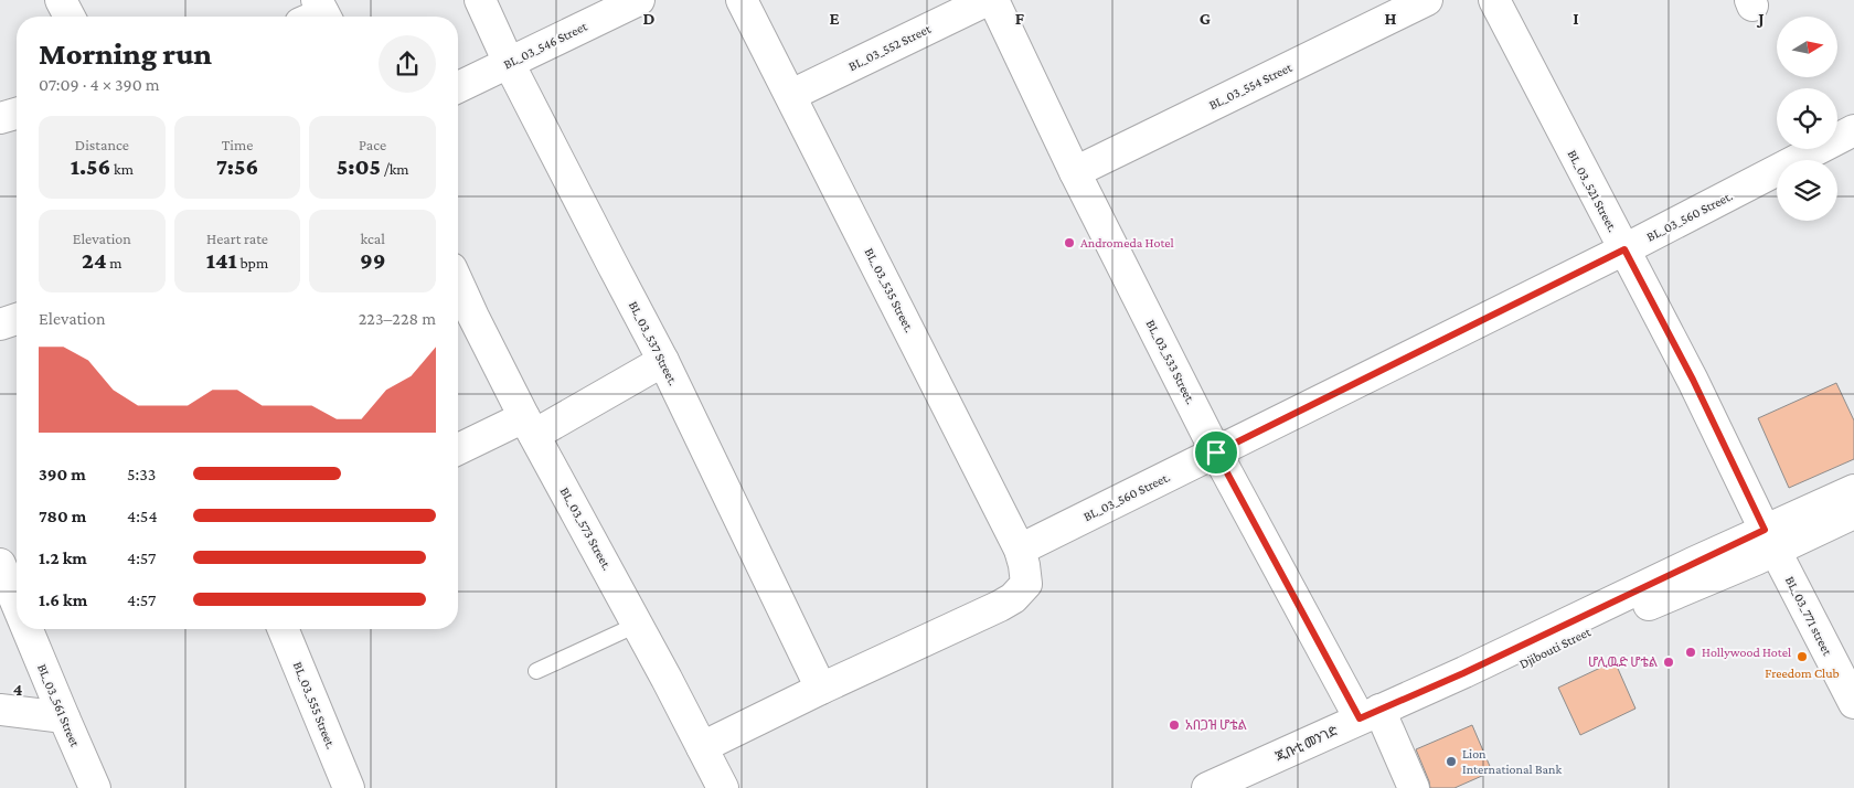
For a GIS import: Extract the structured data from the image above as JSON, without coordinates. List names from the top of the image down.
{
  "streets": {
    "street": [
      "BL_03_546 Street",
      "BL_03_552 Street",
      "BL_03_554 Street",
      "BL_03_521 Street.",
      "BL_03_560 Street.",
      "BL_03_535 Street.",
      "BL_03_537 Street.",
      "BL_03_533 Street.",
      "BL_03_573 Street.",
      "BL_03_771 street",
      "BL_03_561 Street",
      "BL_03_555 Street.",
      "ጂቡቲ መንገድ"
    ]
  },
  "crossings": [
    ["BL_03_546 Street", "BL_03_537 Street."],
    ["BL_03_552 Street", "BL_03_535 Street."],
    ["BL_03_554 Street", "BL_03_533 Street."],
    ["BL_03_521 Street.", "BL_03_560 Street."],
    ["BL_03_521 Street.", "BL_03_771 street"],
    ["BL_03_521 Street.", "ጂቡቲ መንገድ"],
    ["BL_03_560 Street.", "BL_03_535 Street."],
    ["BL_03_560 Street.", "BL_03_533 Street."],
    ["BL_03_535 Street.", "BL_03_537 Street."],
    ["BL_03_533 Street.", "ጂቡቲ መንገድ"],
    ["BL_03_771 street", "ጂቡቲ መንገድ"]
  ],
  "places": [
    "Andromeda Hotel",
    "Hollywood Hotel",
    "Freedom Club",
    "ሆሊዉድ ሆቴል",
    "አበጋዝ ሆቴል",
    "Lion International Bank"
  ],
  "north": "right",
  "page": {
    "heading": ["Morning run", "07:09 · 4 × 390 m"],
    "stats": [
      ["Distance", "1.56 km"],
      ["Time", "7:56"],
      ["Pace", "5:05 /km"],
      ["Elevation", "24 m"],
      ["Heart rate", "141 bpm"],
      ["kcal", "99"]
    ],
    "chart": ["Elevation", "223–228 m"],
    "list": [
      {
        "name": "390 m",
        "note": "5:33"
      },
      {
        "name": "780 m",
        "note": "4:54"
      },
      {
        "name": "1.2 km",
        "note": "4:57"
      },
      {
        "name": "1.6 km",
        "note": "4:57"
      }
    ]
  },
  "grid": {
    "columns": [
      "D",
      "E",
      "F",
      "G",
      "H",
      "I",
      "J"
    ],
    "rows": ["4"]
  }
}
